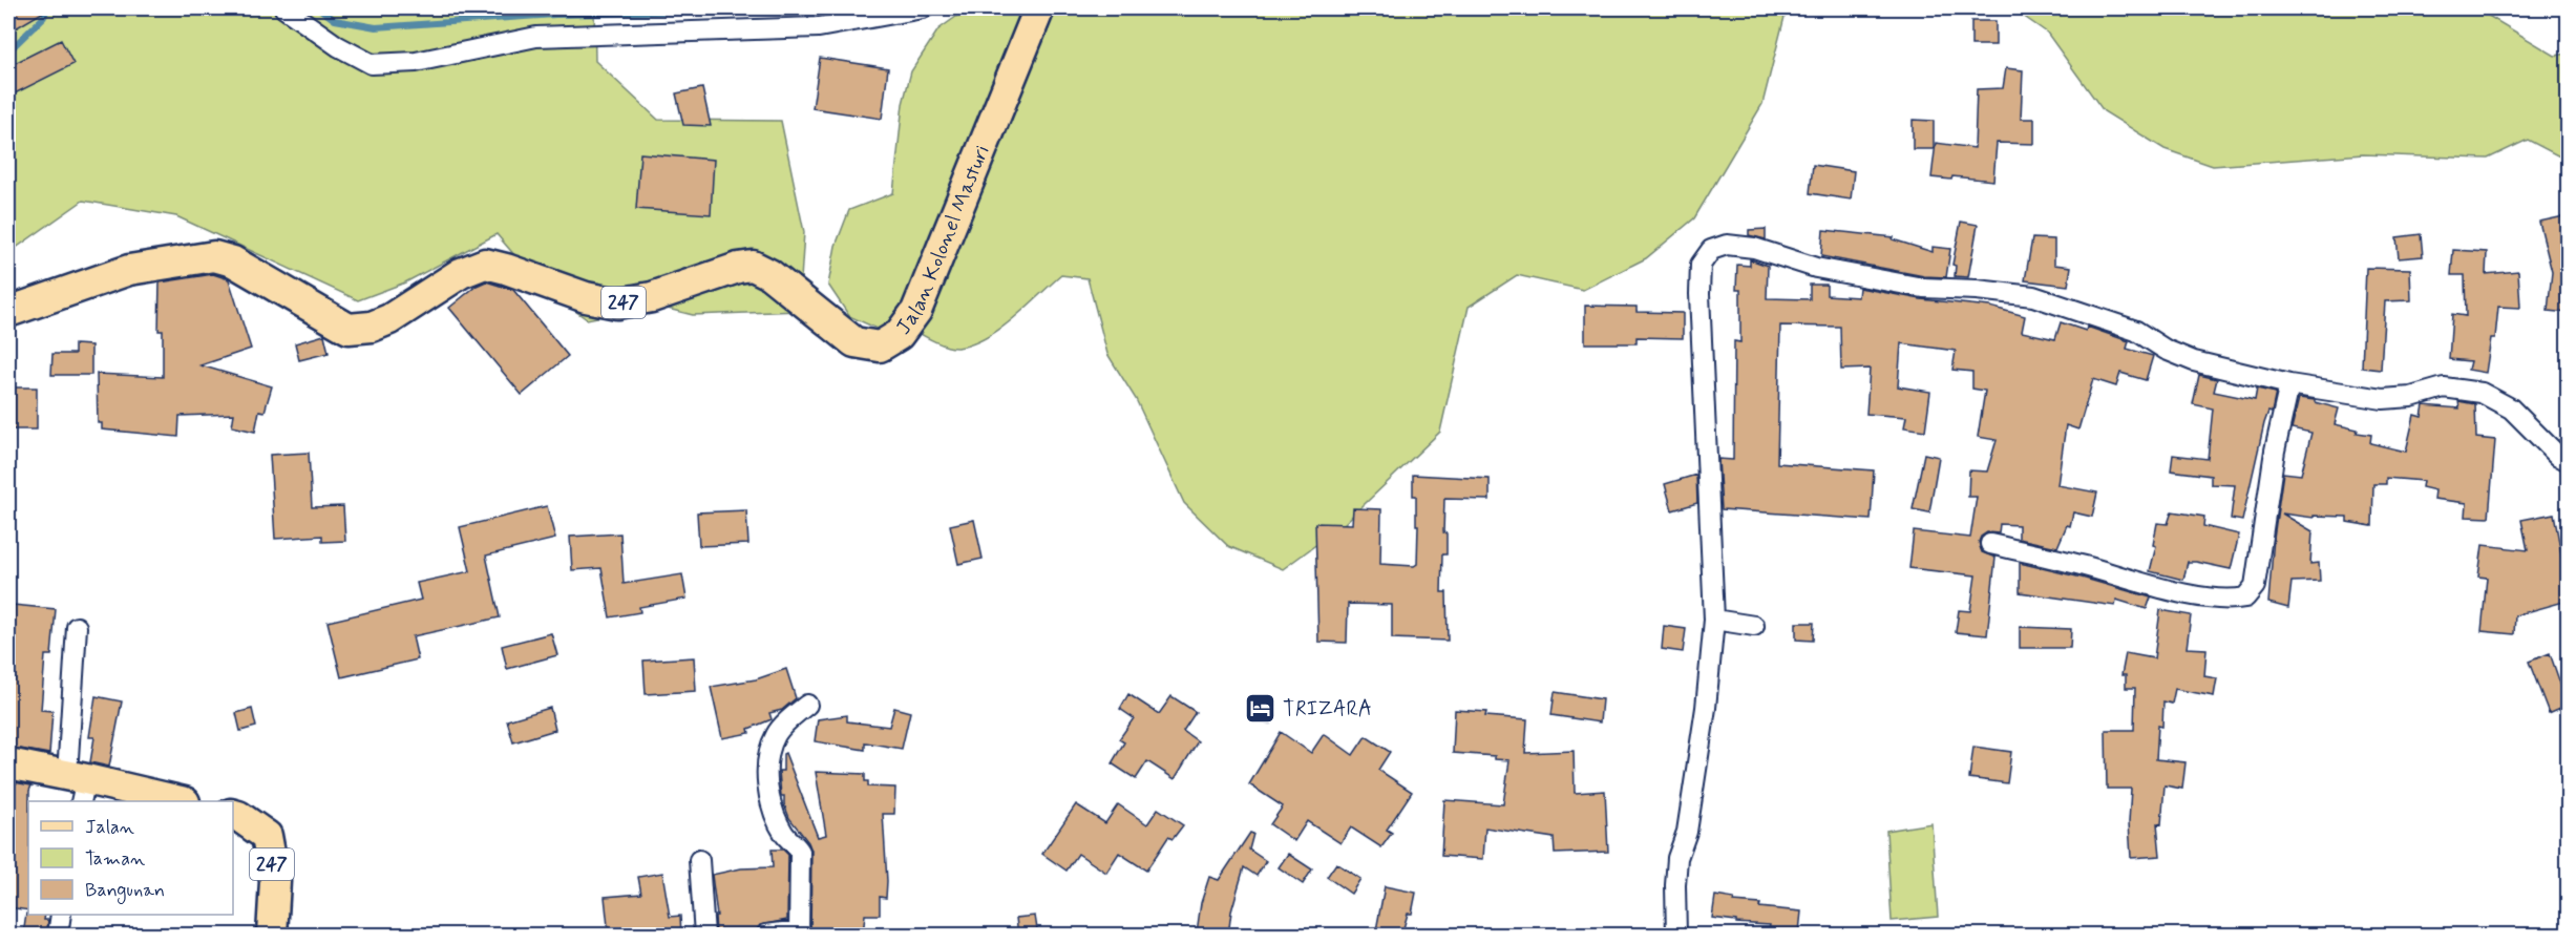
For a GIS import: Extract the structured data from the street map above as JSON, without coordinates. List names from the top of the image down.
{
  "streets": {
    "main road": ["Jalan Kolonel Masturi", "247"]
  },
  "places": {
    "hotel": ["TRIZARA"]
  },
  "legend": ["Jalan", "Taman", "Bangunan"]
}
